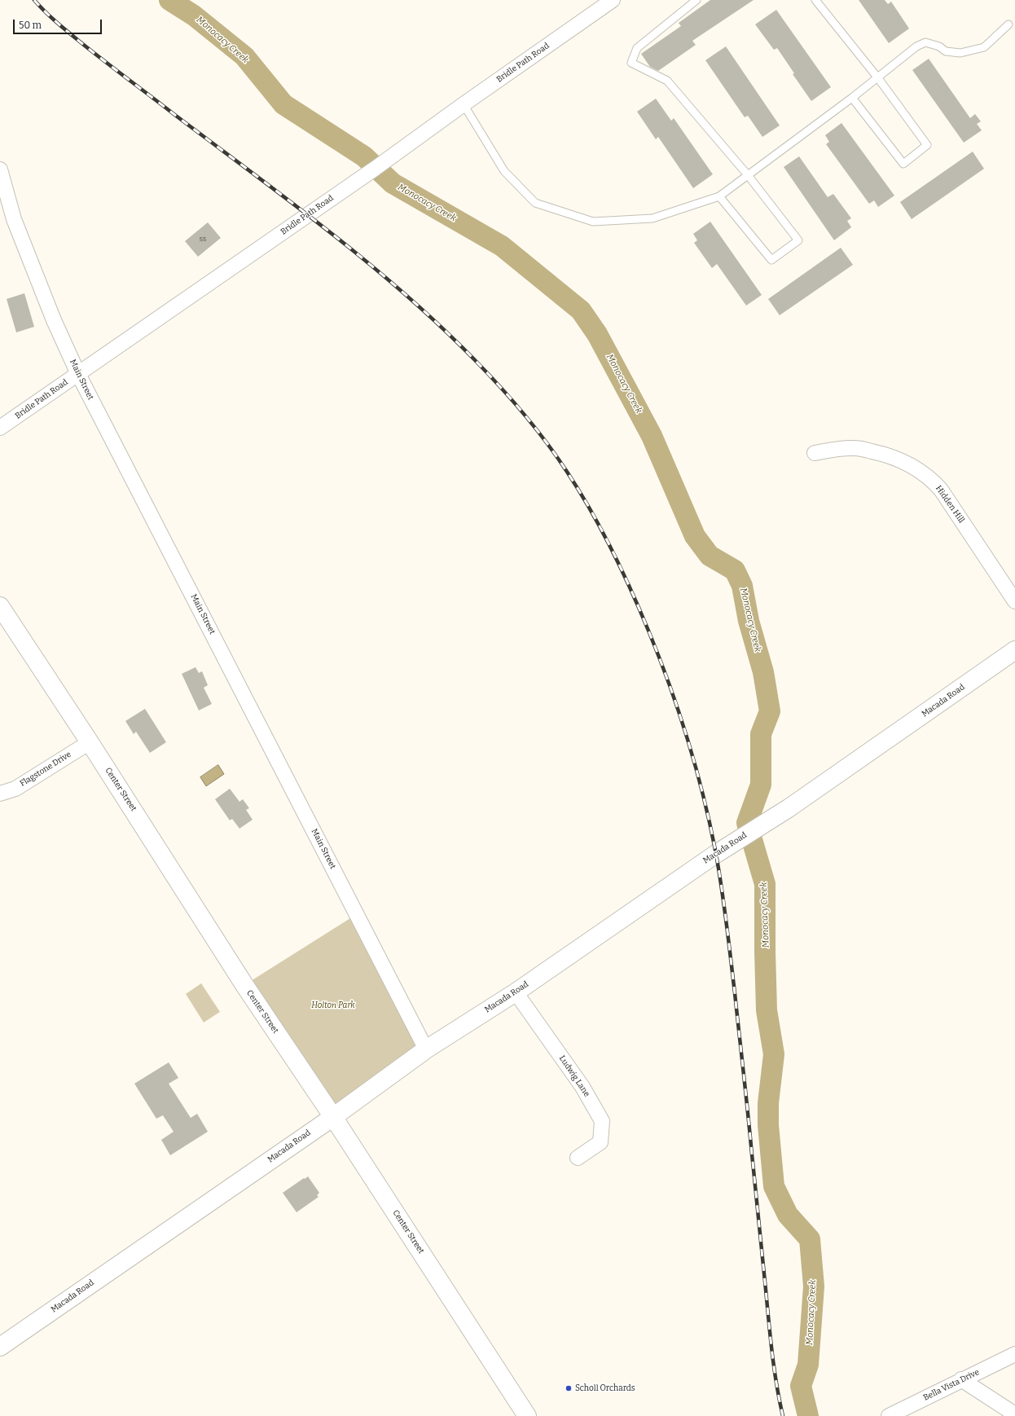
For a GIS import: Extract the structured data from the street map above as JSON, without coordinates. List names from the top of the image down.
{
  "streets": {
    "street": [
      "Bridle Path Road",
      "Main Street",
      "Hidden Hill",
      "Macada Road",
      "Flagstone Drive",
      "Center Street",
      "Ludwig Lane",
      "Bella Vista Drive"
    ]
  },
  "crossings": [
    ["Bridle Path Road", "Main Street"],
    ["Main Street", "Macada Road"],
    ["Macada Road", "Center Street"],
    ["Macada Road", "Ludwig Lane"],
    ["Flagstone Drive", "Center Street"]
  ],
  "water": ["Monocacy Creek"],
  "parks": ["Holton Park"],
  "places": ["Scholl Orchards"],
  "house_numbers": ["55"],
  "scale_bar": "50 m"
}
